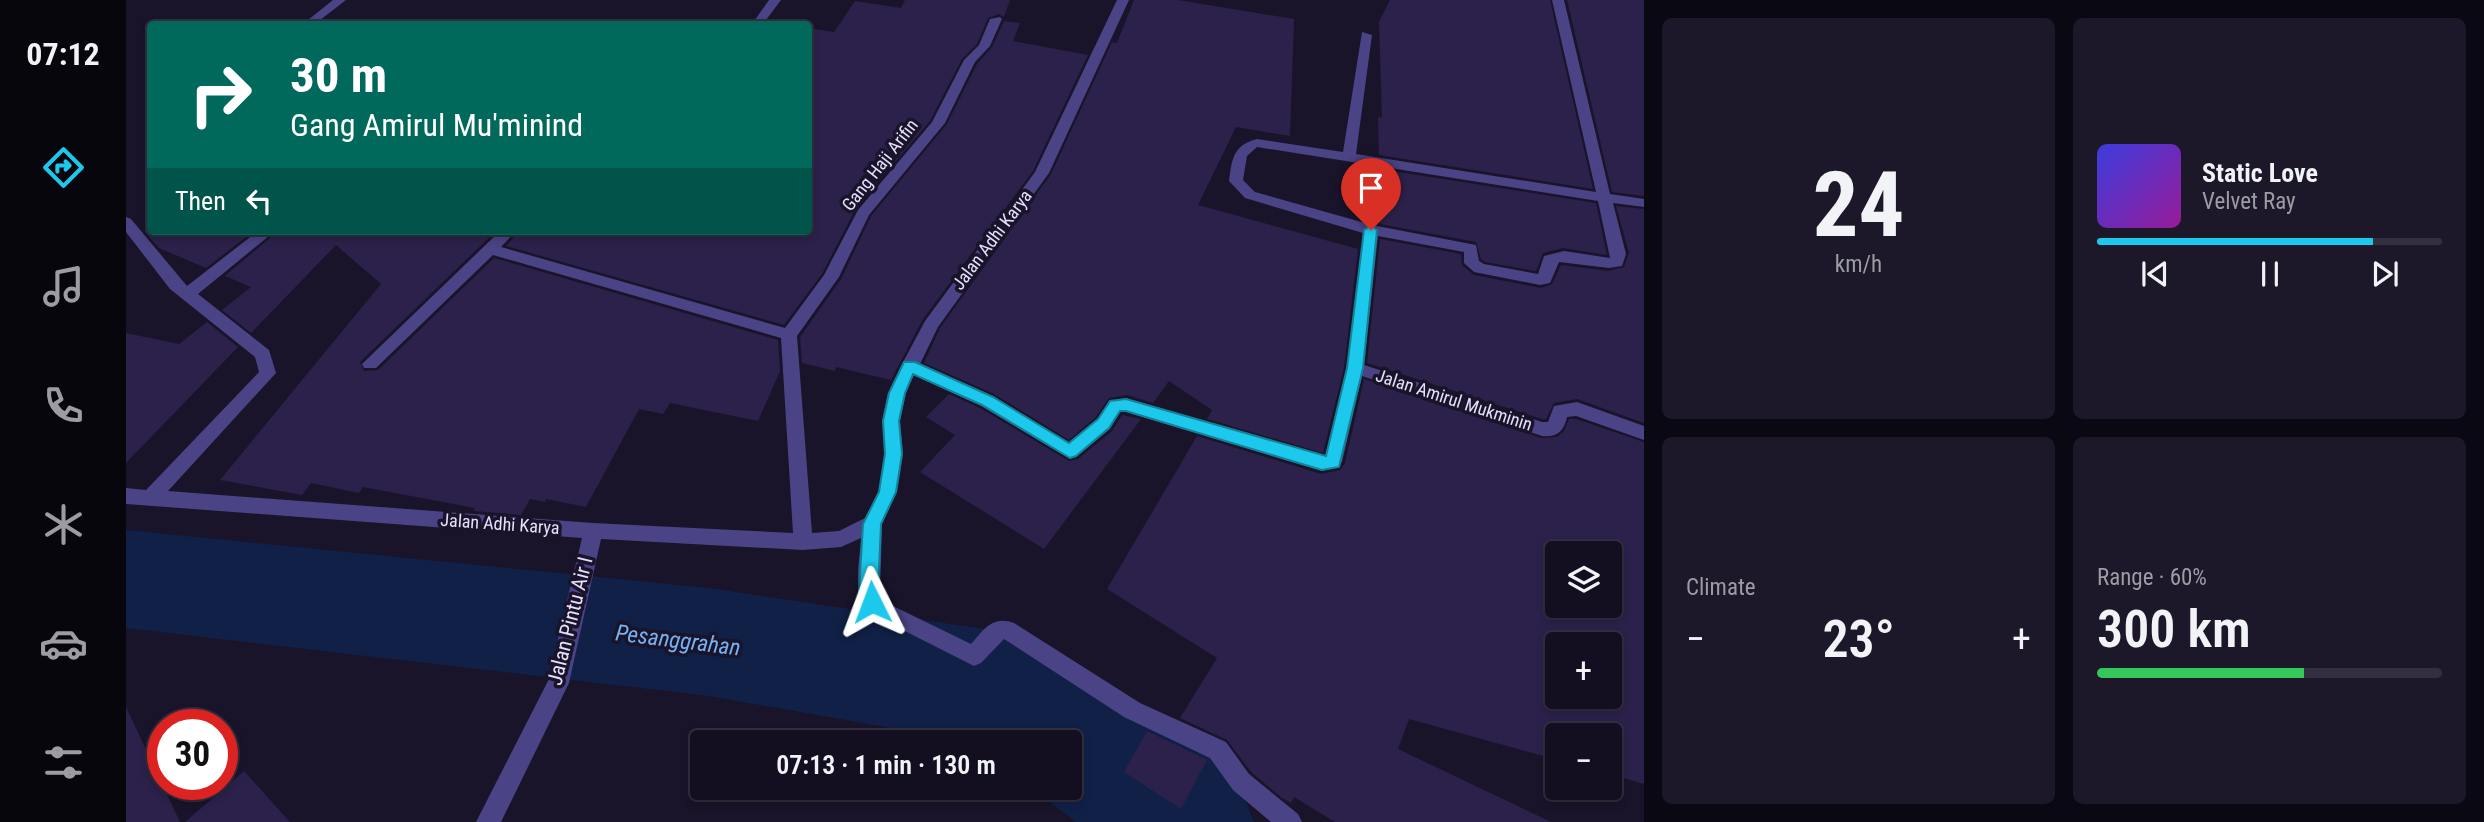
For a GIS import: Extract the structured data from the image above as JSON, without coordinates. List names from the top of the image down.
{
  "streets": {
    "street": [
      "Gang Haji Arifin",
      "Jalan Adhi Karya",
      "Jalan Amirul Mukminin",
      "Jalan Pintu Air I"
    ]
  },
  "crossings": [
    ["Jalan Adhi Karya", "Jalan Pintu Air I"]
  ],
  "water": ["Pesanggrahan"],
  "page": {
    "tabs": "07:12",
    "tile": [
      ["24", "km/h"],
      "Climate",
      ["Range · 60%", "300 km"]
    ],
    "turn": ["30 m", "Gang Amirul Mu'minind"],
    "song": ["Static Love", "Velvet Ray"],
    "then": "Then",
    "map_buttons": ["+", "−"],
    "heat": ["−", "23°", "+"],
    "limit": "30",
    "trip": "07:13 · 1 min · 130 m"
  }
}
